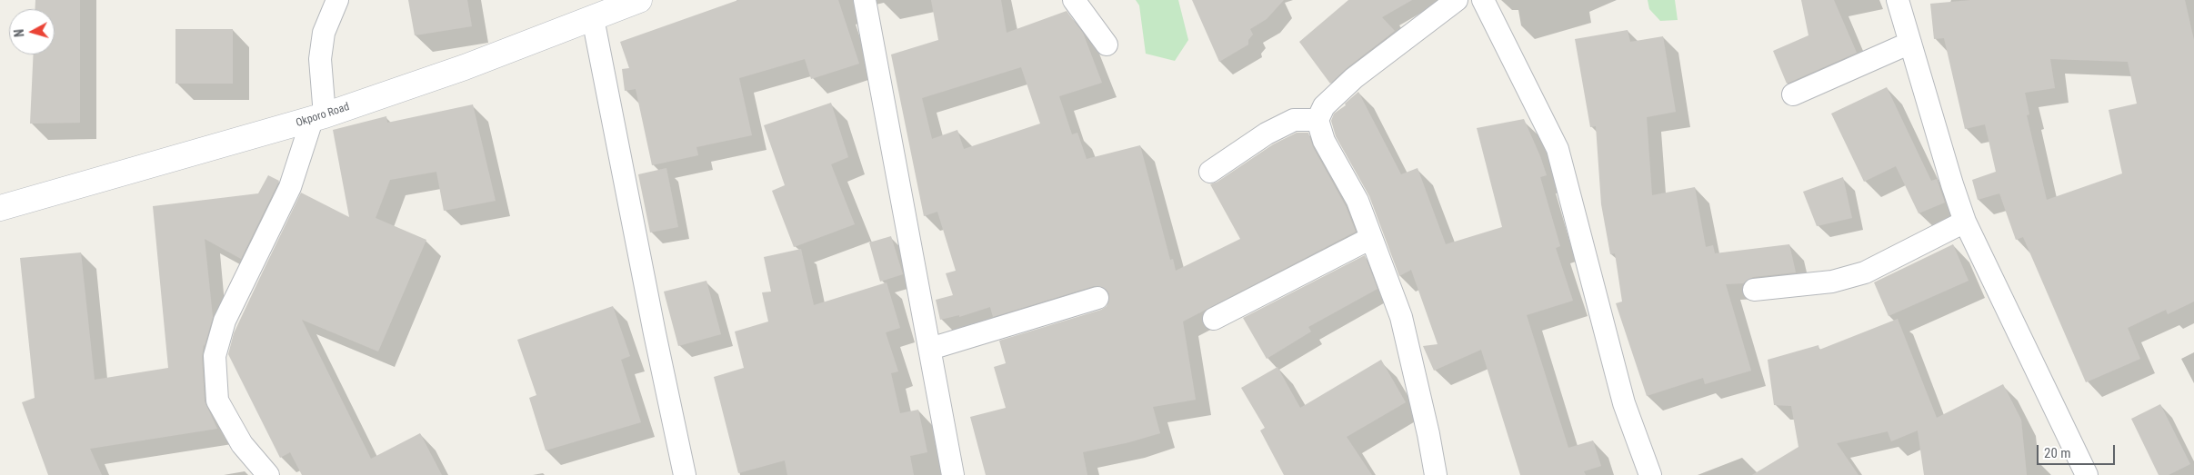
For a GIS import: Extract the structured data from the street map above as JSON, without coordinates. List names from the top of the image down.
{
  "streets": {
    "main road": ["Okporo Road"]
  },
  "scale_bar": "20 m",
  "north": "left"
}
